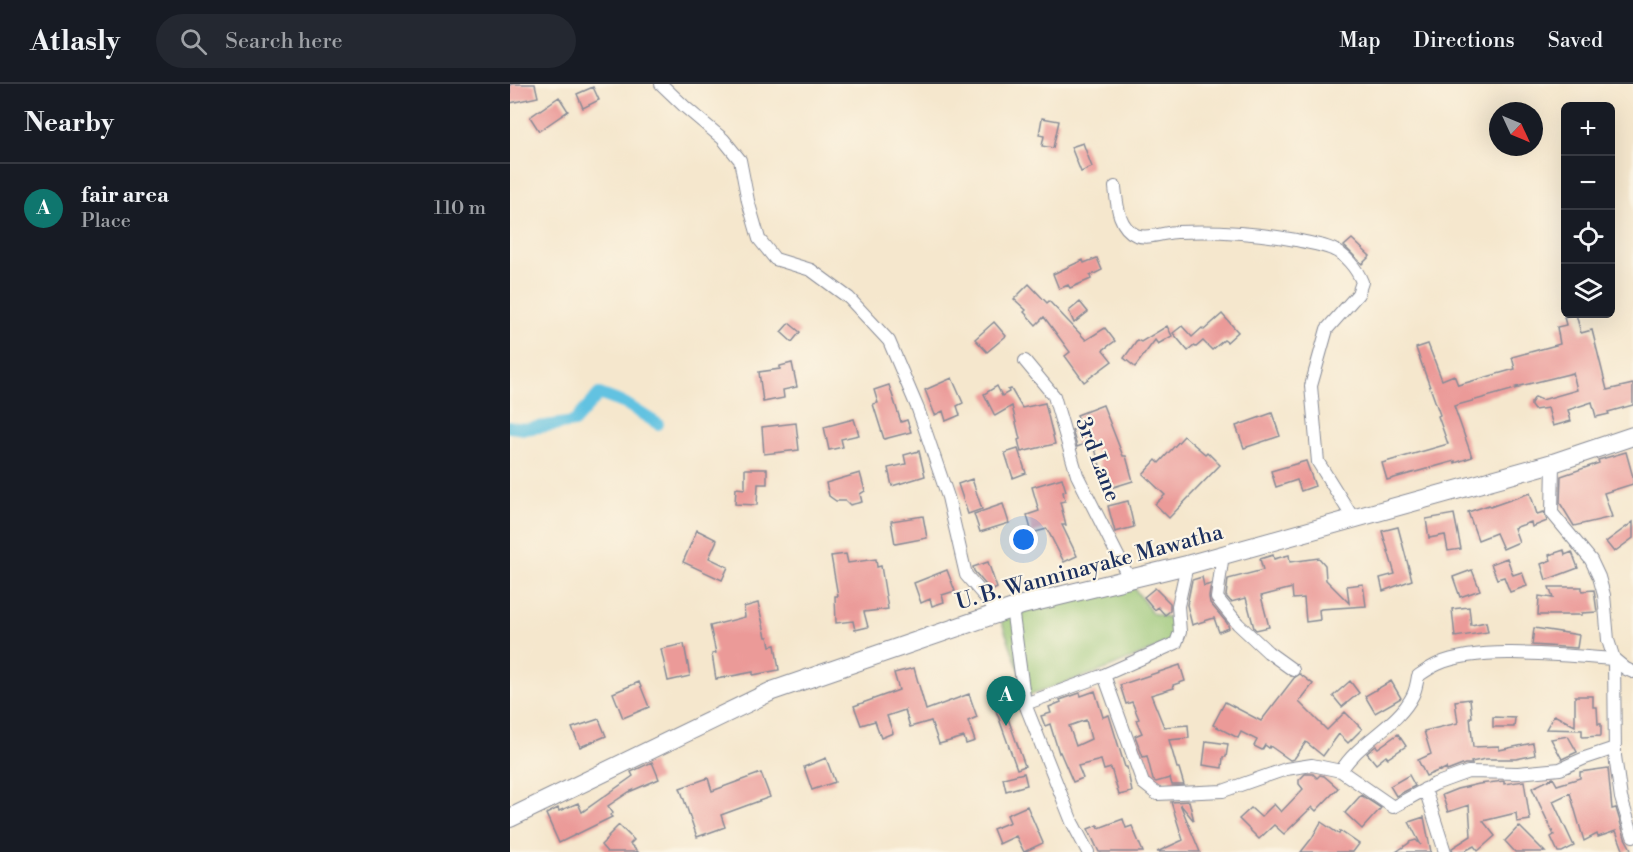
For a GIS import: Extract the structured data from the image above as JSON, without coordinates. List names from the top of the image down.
{
  "streets": {
    "main road": ["U. B. Wanninayake Mawatha"],
    "street": ["3rd Lane"]
  },
  "crossings": [
    ["3rd Lane", "U. B. Wanninayake Mawatha"]
  ],
  "north": "bottom right",
  "page": {
    "header": "Atlasly",
    "search": "Search here",
    "nav": ["Map", "Directions", "Saved"],
    "heading": "Nearby",
    "map_buttons": ["+", "−"],
    "list": [
      {
        "mark": "A",
        "name": "fair area",
        "note": "Place",
        "value": "110 m"
      }
    ],
    "pins": "A"
  }
}
